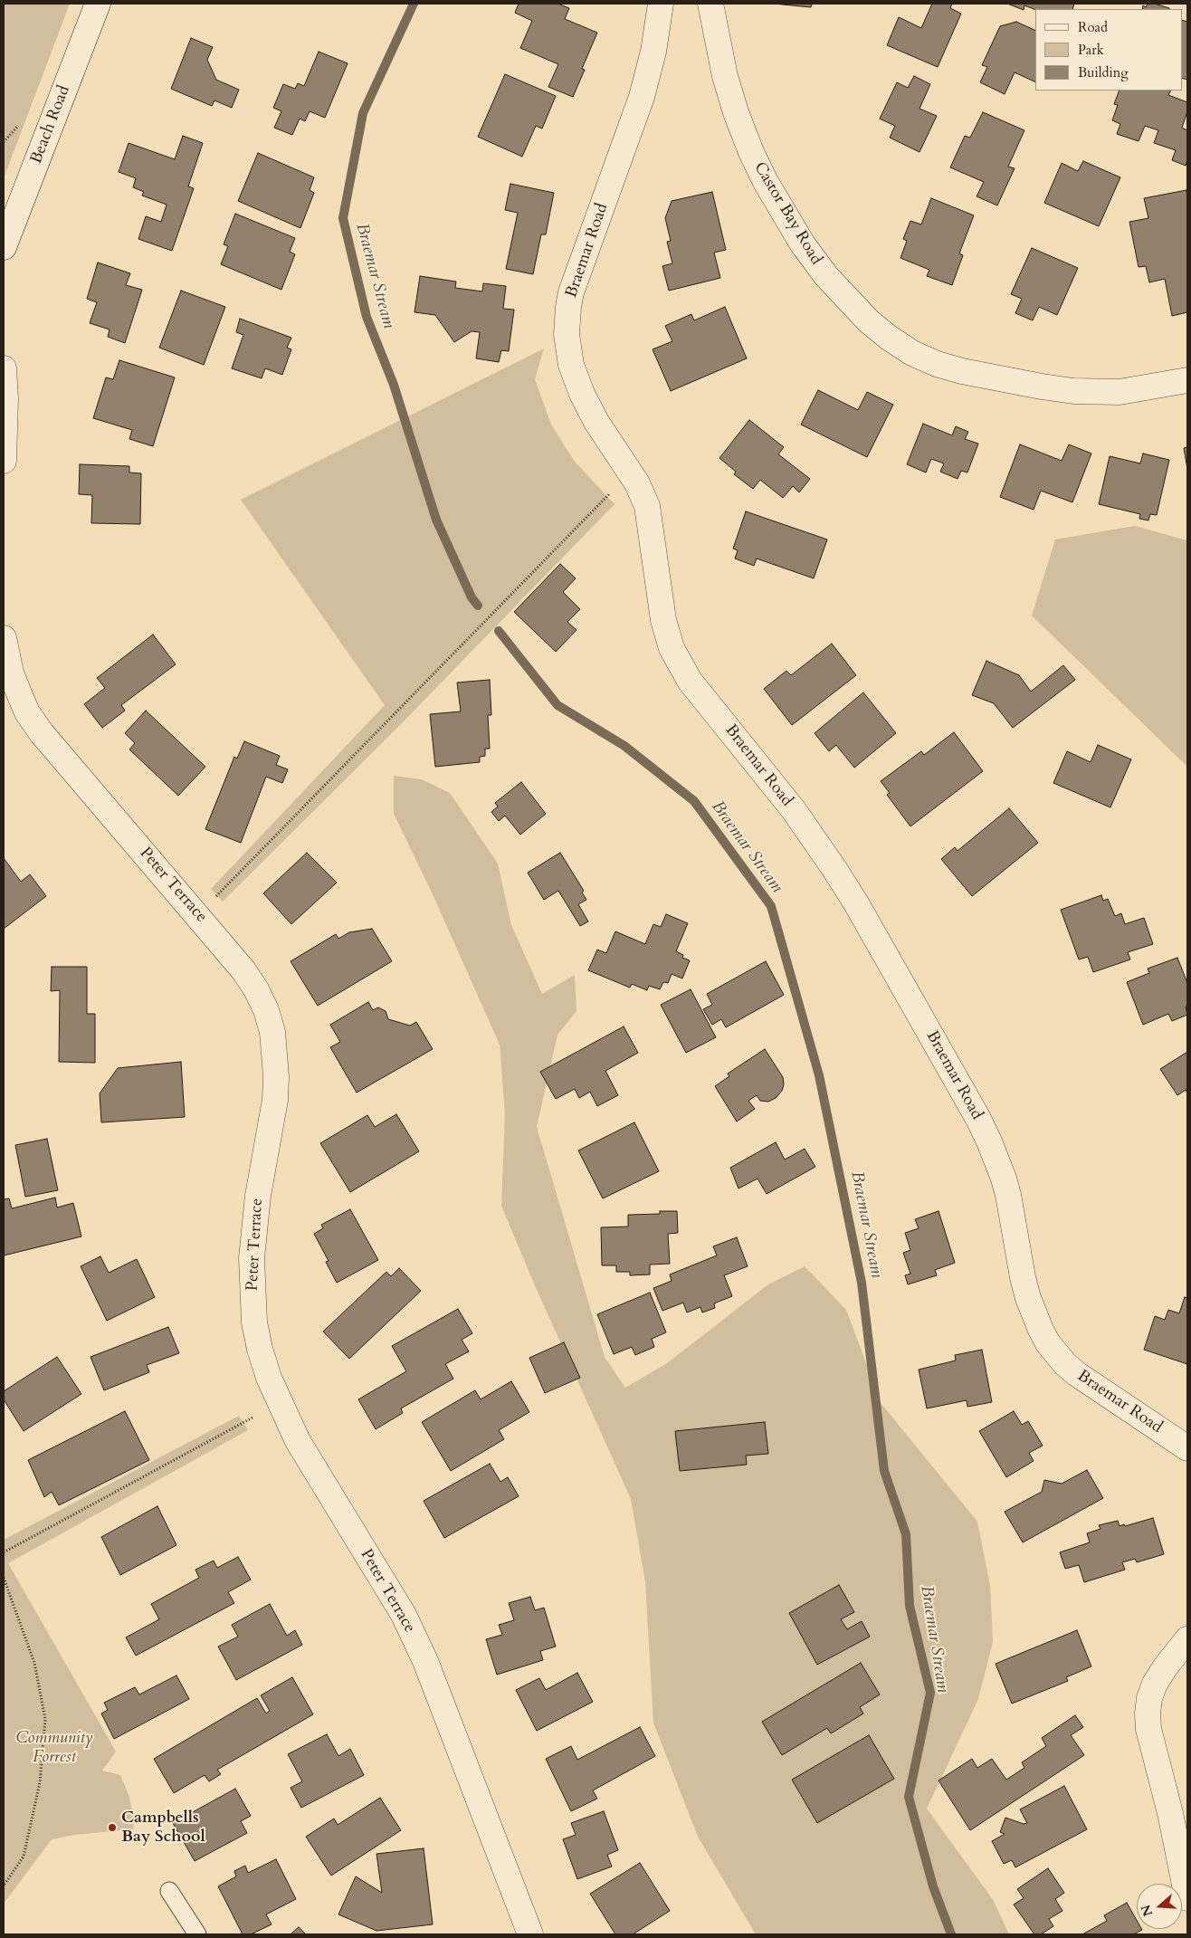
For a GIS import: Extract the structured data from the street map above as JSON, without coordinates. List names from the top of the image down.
{
  "streets": {
    "street": [
      "Beach Road",
      "Castor Bay Road",
      "Braemar Road",
      "Peter Terrace"
    ]
  },
  "water": ["Braemar Stream"],
  "parks": ["Community Forrest"],
  "places": ["Campbells Bay School"],
  "legend": ["Road", "Park", "Building"],
  "north": "left"
}
